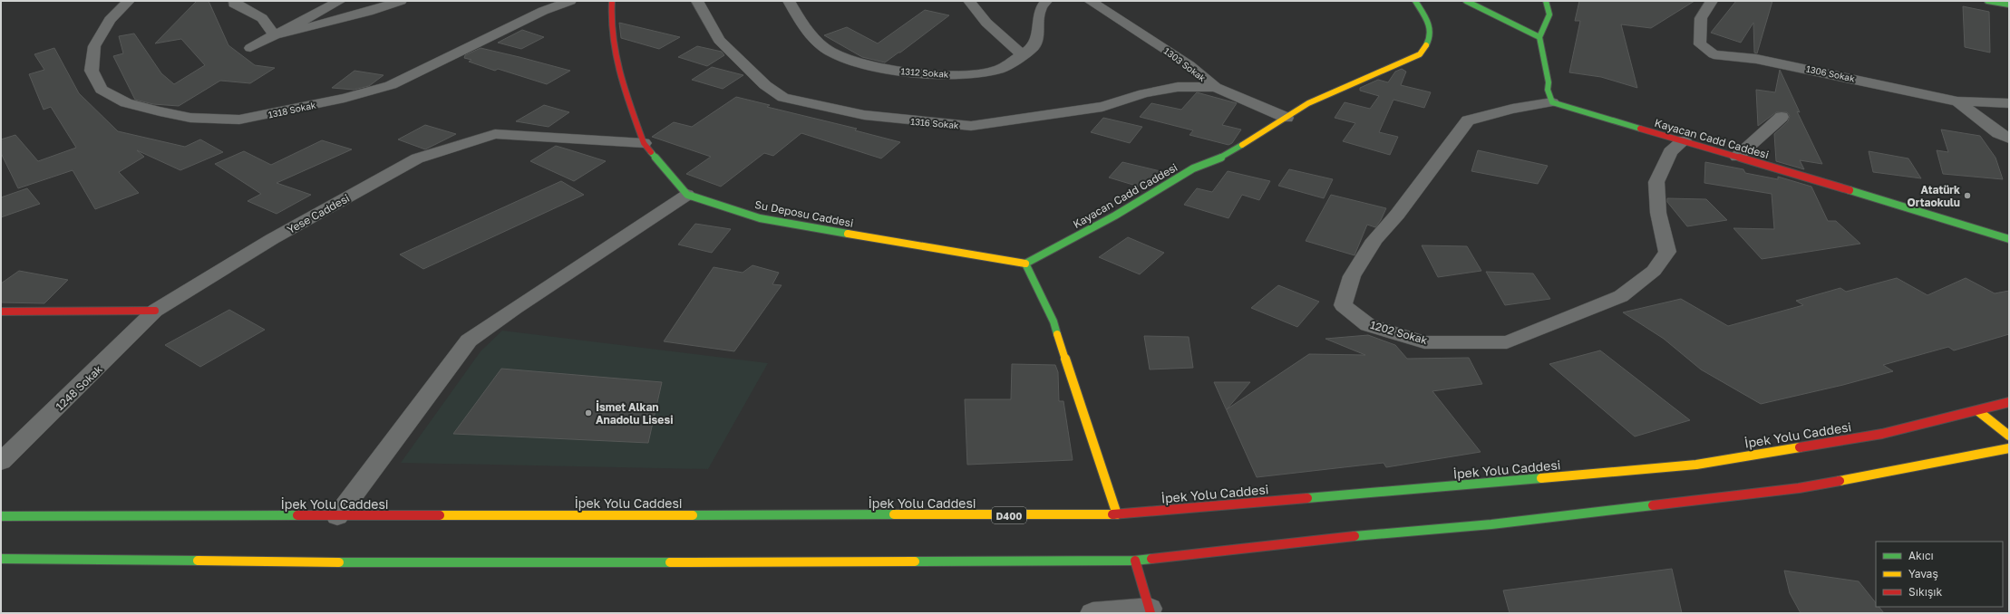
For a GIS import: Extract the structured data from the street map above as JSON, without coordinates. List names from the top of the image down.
{
  "streets": {
    "main road": [
      "Kayacan Cadd Caddesi",
      "Su Deposu Caddesi",
      "İpek Yolu Caddesi",
      "D400"
    ],
    "street": [
      "1303 Sokak",
      "1312 Sokak",
      "1306 Sokak",
      "1318 Sokak",
      "1316 Sokak",
      "Yese Caddesi",
      "1202 Sokak",
      "1248 Sokak"
    ]
  },
  "crossings": [
    ["1303 Sokak", "1316 Sokak"],
    ["1303 Sokak", "Kayacan Cadd Caddesi"],
    ["Kayacan Cadd Caddesi", "Su Deposu Caddesi"],
    ["Kayacan Cadd Caddesi", "1202 Sokak"],
    ["Yese Caddesi", "1248 Sokak"]
  ],
  "places": ["Atatürk Ortaokulu", "İsmet Alkan Anadolu Lisesi"],
  "legend": ["Akıcı", "Yavaş", "Sıkışık"]
}
